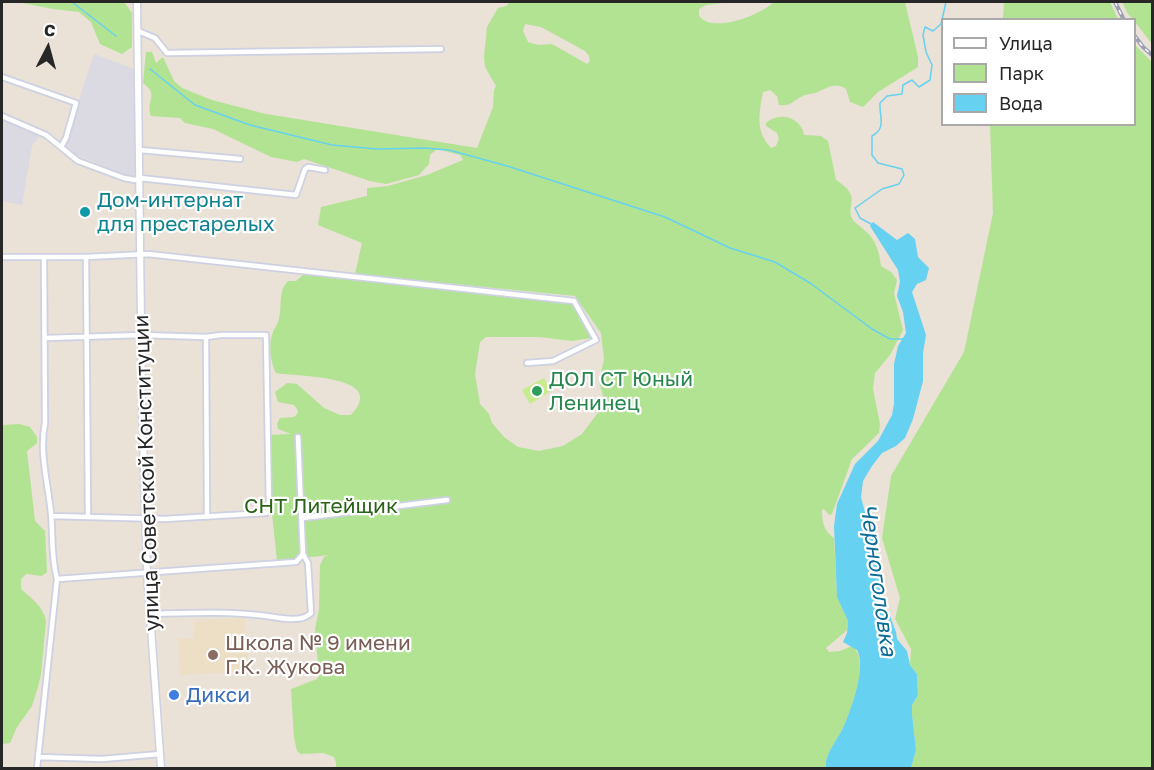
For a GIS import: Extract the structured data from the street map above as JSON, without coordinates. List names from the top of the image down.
{
  "streets": {
    "street": ["улица Советской Конституции"]
  },
  "water": ["Черноголовка"],
  "parks": ["СНТ Литейщик"],
  "places": [
    "Дом-интернат для престарелых",
    "ДОЛ СТ Юный Ленинец",
    "Школа № 9 имени Г.К. Жукова",
    "Дикси"
  ],
  "legend": ["Улица", "Парк", "Вода"],
  "north": "top"
}
